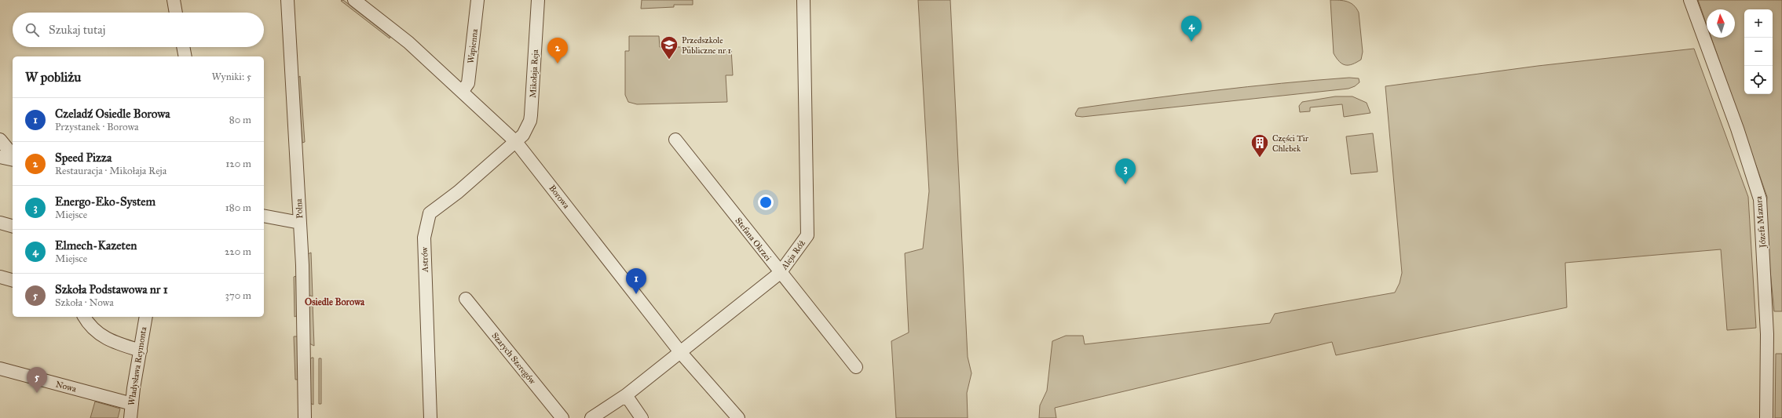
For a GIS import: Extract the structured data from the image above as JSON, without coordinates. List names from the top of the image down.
{
  "streets": {
    "street": [
      "Wapienna",
      "Mikołaja Reja",
      "Borowa",
      "Polna",
      "Józefa Mazura",
      "Stefana Okrzei",
      "Aleja Róż",
      "Astrów",
      "Szarych Szeregów",
      "Władysława Reymonta",
      "Nowa"
    ]
  },
  "crossings": [
    ["Wapienna", "Borowa"],
    ["Mikołaja Reja", "Borowa"],
    ["Mikołaja Reja", "Astrów"],
    ["Borowa", "Aleja Róż"],
    ["Borowa", "Astrów"],
    ["Stefana Okrzei", "Aleja Róż"],
    ["Władysława Reymonta", "Nowa"]
  ],
  "districts": ["Osiedle Borowa"],
  "places": {
    "school or university": ["Przedszkole Publiczne nr 1"],
    "building": ["Części Tir Chlebek"]
  },
  "north": "top",
  "page": {
    "map_buttons": ["+", "−"],
    "search": "Szukaj tutaj",
    "pins": [
      "4",
      "2",
      "3",
      "1",
      "5"
    ],
    "heading": ["W pobliżu", "Wyniki: 5"],
    "list": [
      {
        "mark": "1",
        "name": "Czeladź Osiedle Borowa",
        "note": "Przystanek · Borowa",
        "value": "80 m"
      },
      {
        "mark": "2",
        "name": "Speed Pizza",
        "note": "Restauracja · Mikołaja Reja",
        "value": "120 m"
      },
      {
        "mark": "3",
        "name": "Energo-Eko-System",
        "note": "Miejsce",
        "value": "180 m"
      },
      {
        "mark": "4",
        "name": "Elmech-Kazeten",
        "note": "Miejsce",
        "value": "220 m"
      },
      {
        "mark": "5",
        "name": "Szkoła Podstawowa nr 1",
        "note": "Szkoła · Nowa",
        "value": "370 m"
      }
    ]
  }
}
